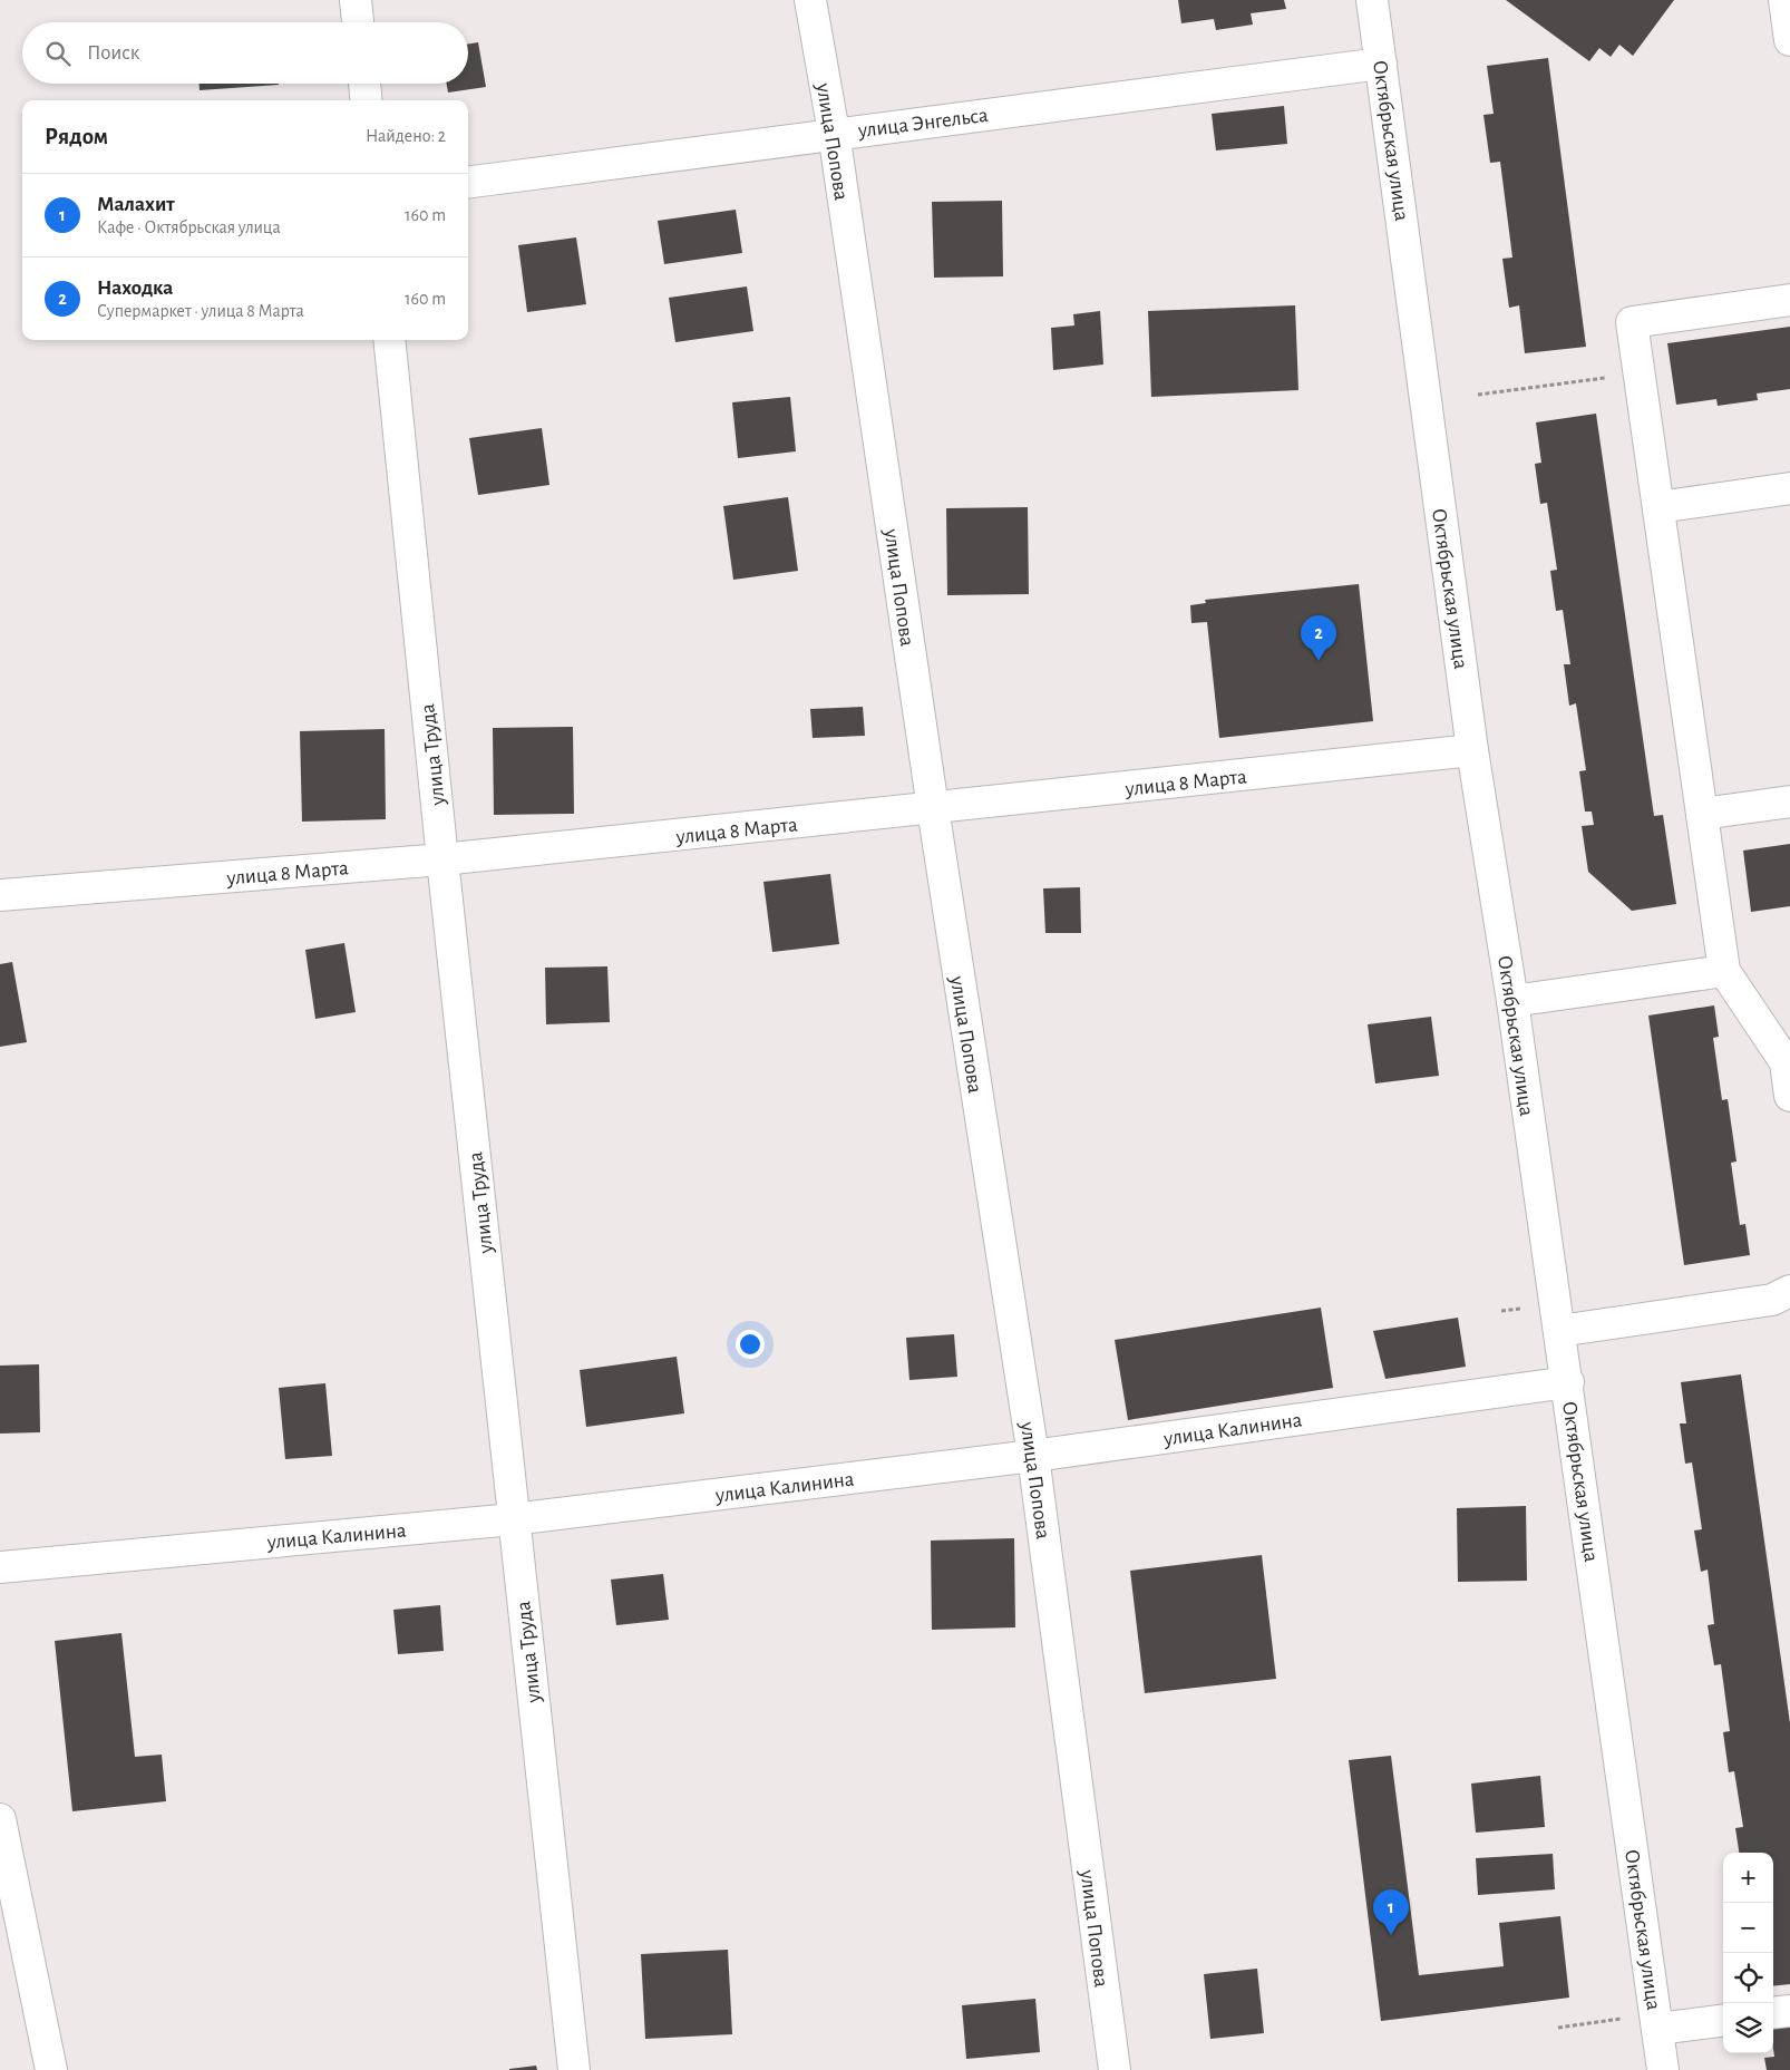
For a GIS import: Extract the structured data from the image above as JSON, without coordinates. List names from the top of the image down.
{
  "streets": {
    "street": [
      "улица Энгельса",
      "Октябрьская улица",
      "улица Попова",
      "улица Труда",
      "улица 8 Марта",
      "улица Калинина"
    ]
  },
  "crossings": [
    ["улица Энгельса", "Октябрьская улица"],
    ["улица Энгельса", "улица Попова"],
    ["Октябрьская улица", "улица 8 Марта"],
    ["Октябрьская улица", "улица Калинина"],
    ["улица Попова", "улица 8 Марта"],
    ["улица Попова", "улица Калинина"],
    ["улица Труда", "улица 8 Марта"],
    ["улица Труда", "улица Калинина"]
  ],
  "page": {
    "search": "Поиск",
    "heading": ["Рядом", "Найдено: 2"],
    "list": [
      {
        "mark": "1",
        "name": "Малахит",
        "note": "Кафе · Октябрьская улица",
        "value": "160 m"
      },
      {
        "mark": "2",
        "name": "Находка",
        "note": "Супермаркет · улица 8 Марта",
        "value": "160 m"
      }
    ],
    "pins": ["2", "1"],
    "map_buttons": ["+", "−"]
  }
}
